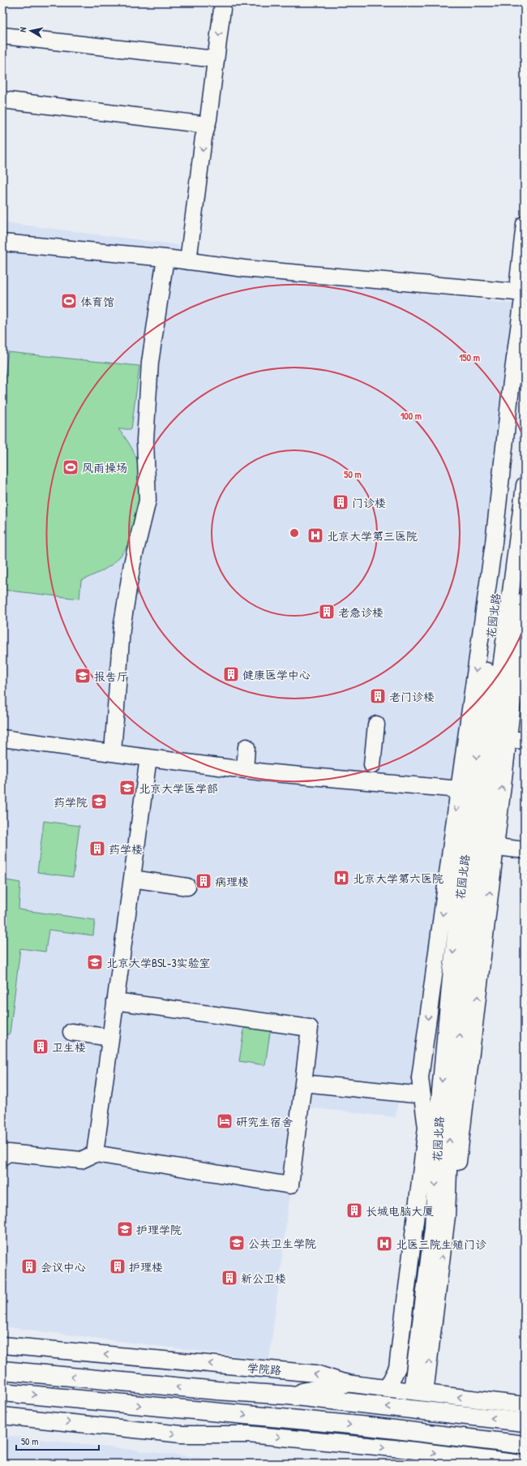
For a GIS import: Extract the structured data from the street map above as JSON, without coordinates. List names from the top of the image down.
{
  "streets": {
    "street": ["花园北路", "学院路"]
  },
  "crossings": [
    ["花园北路", "学院路"]
  ],
  "places": {
    "sports": ["体育馆", "风雨操场"],
    "building": [
      "门诊楼",
      "老急诊楼",
      "健康医学中心",
      "老门诊楼",
      "药学楼",
      "病理楼",
      "卫生楼",
      "长城电脑大厦",
      "会议中心",
      "护理楼",
      "新公卫楼"
    ],
    "hospital": ["北京大学第三医院", "北京大学第六医院", "北医三院生殖门诊"],
    "school or university": [
      "报告厅",
      "北京大学医学部",
      "药学院",
      "北京大学BSL-3实验室",
      "护理学院",
      "公共卫生学院"
    ],
    "hotel": ["研究生宿舍"]
  },
  "scale_bar": "50 m",
  "north": "left",
  "rings": ["150 m", "100 m", "50 m"]
}
